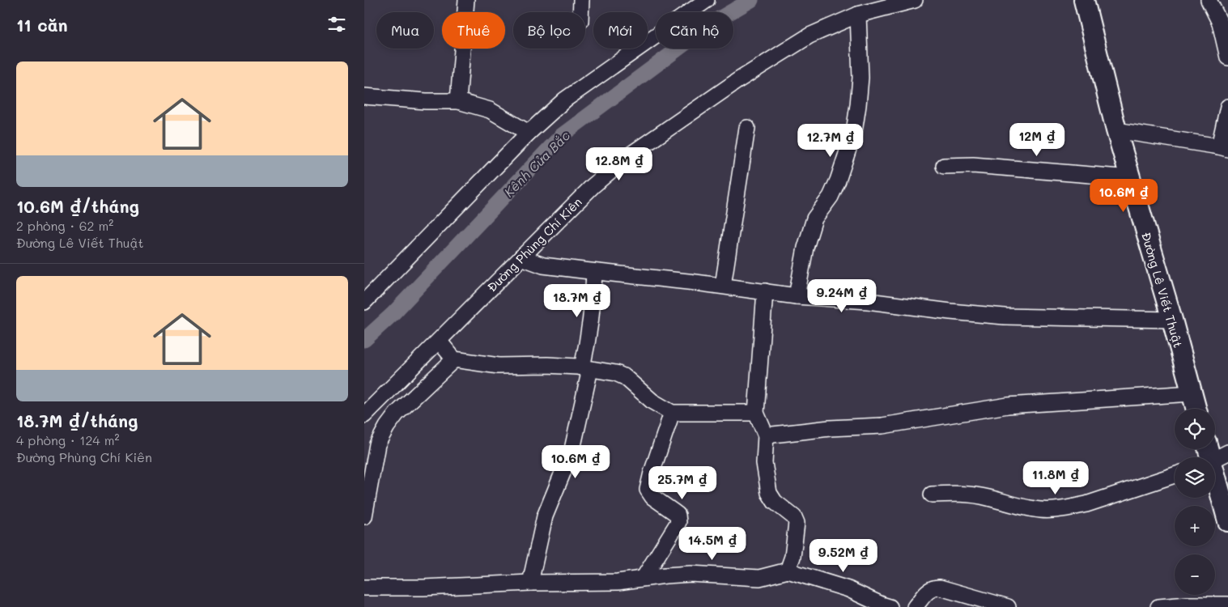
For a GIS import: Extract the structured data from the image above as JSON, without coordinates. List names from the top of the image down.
{
  "streets": {
    "main road": ["Đường Lê Viết Thuật"],
    "street": ["Đường Phùng Chí Kiên"]
  },
  "water": ["Kênh Cửa Bắc"],
  "page": {
    "heading": "11 căn",
    "chip": [
      "Mua",
      "Thuê",
      "Bộ lọc",
      "Mới",
      "Căn hộ"
    ],
    "list": [
      {
        "name": "10.6M ₫/tháng",
        "note": "2 phòng · 62 m² · Đường Lê Viết Thuật"
      },
      {
        "name": "18.7M ₫/tháng",
        "note": "4 phòng · 124 m² · Đường Phùng Chí Kiên"
      }
    ],
    "price": [
      "12M ₫",
      "12.7M ₫",
      "12.8M ₫",
      "10.6M ₫",
      "9.24M ₫",
      "18.7M ₫",
      "10.6M ₫",
      "11.8M ₫",
      "25.7M ₫",
      "14.5M ₫",
      "9.52M ₫"
    ],
    "map_buttons": ["+", "−"]
  }
}
